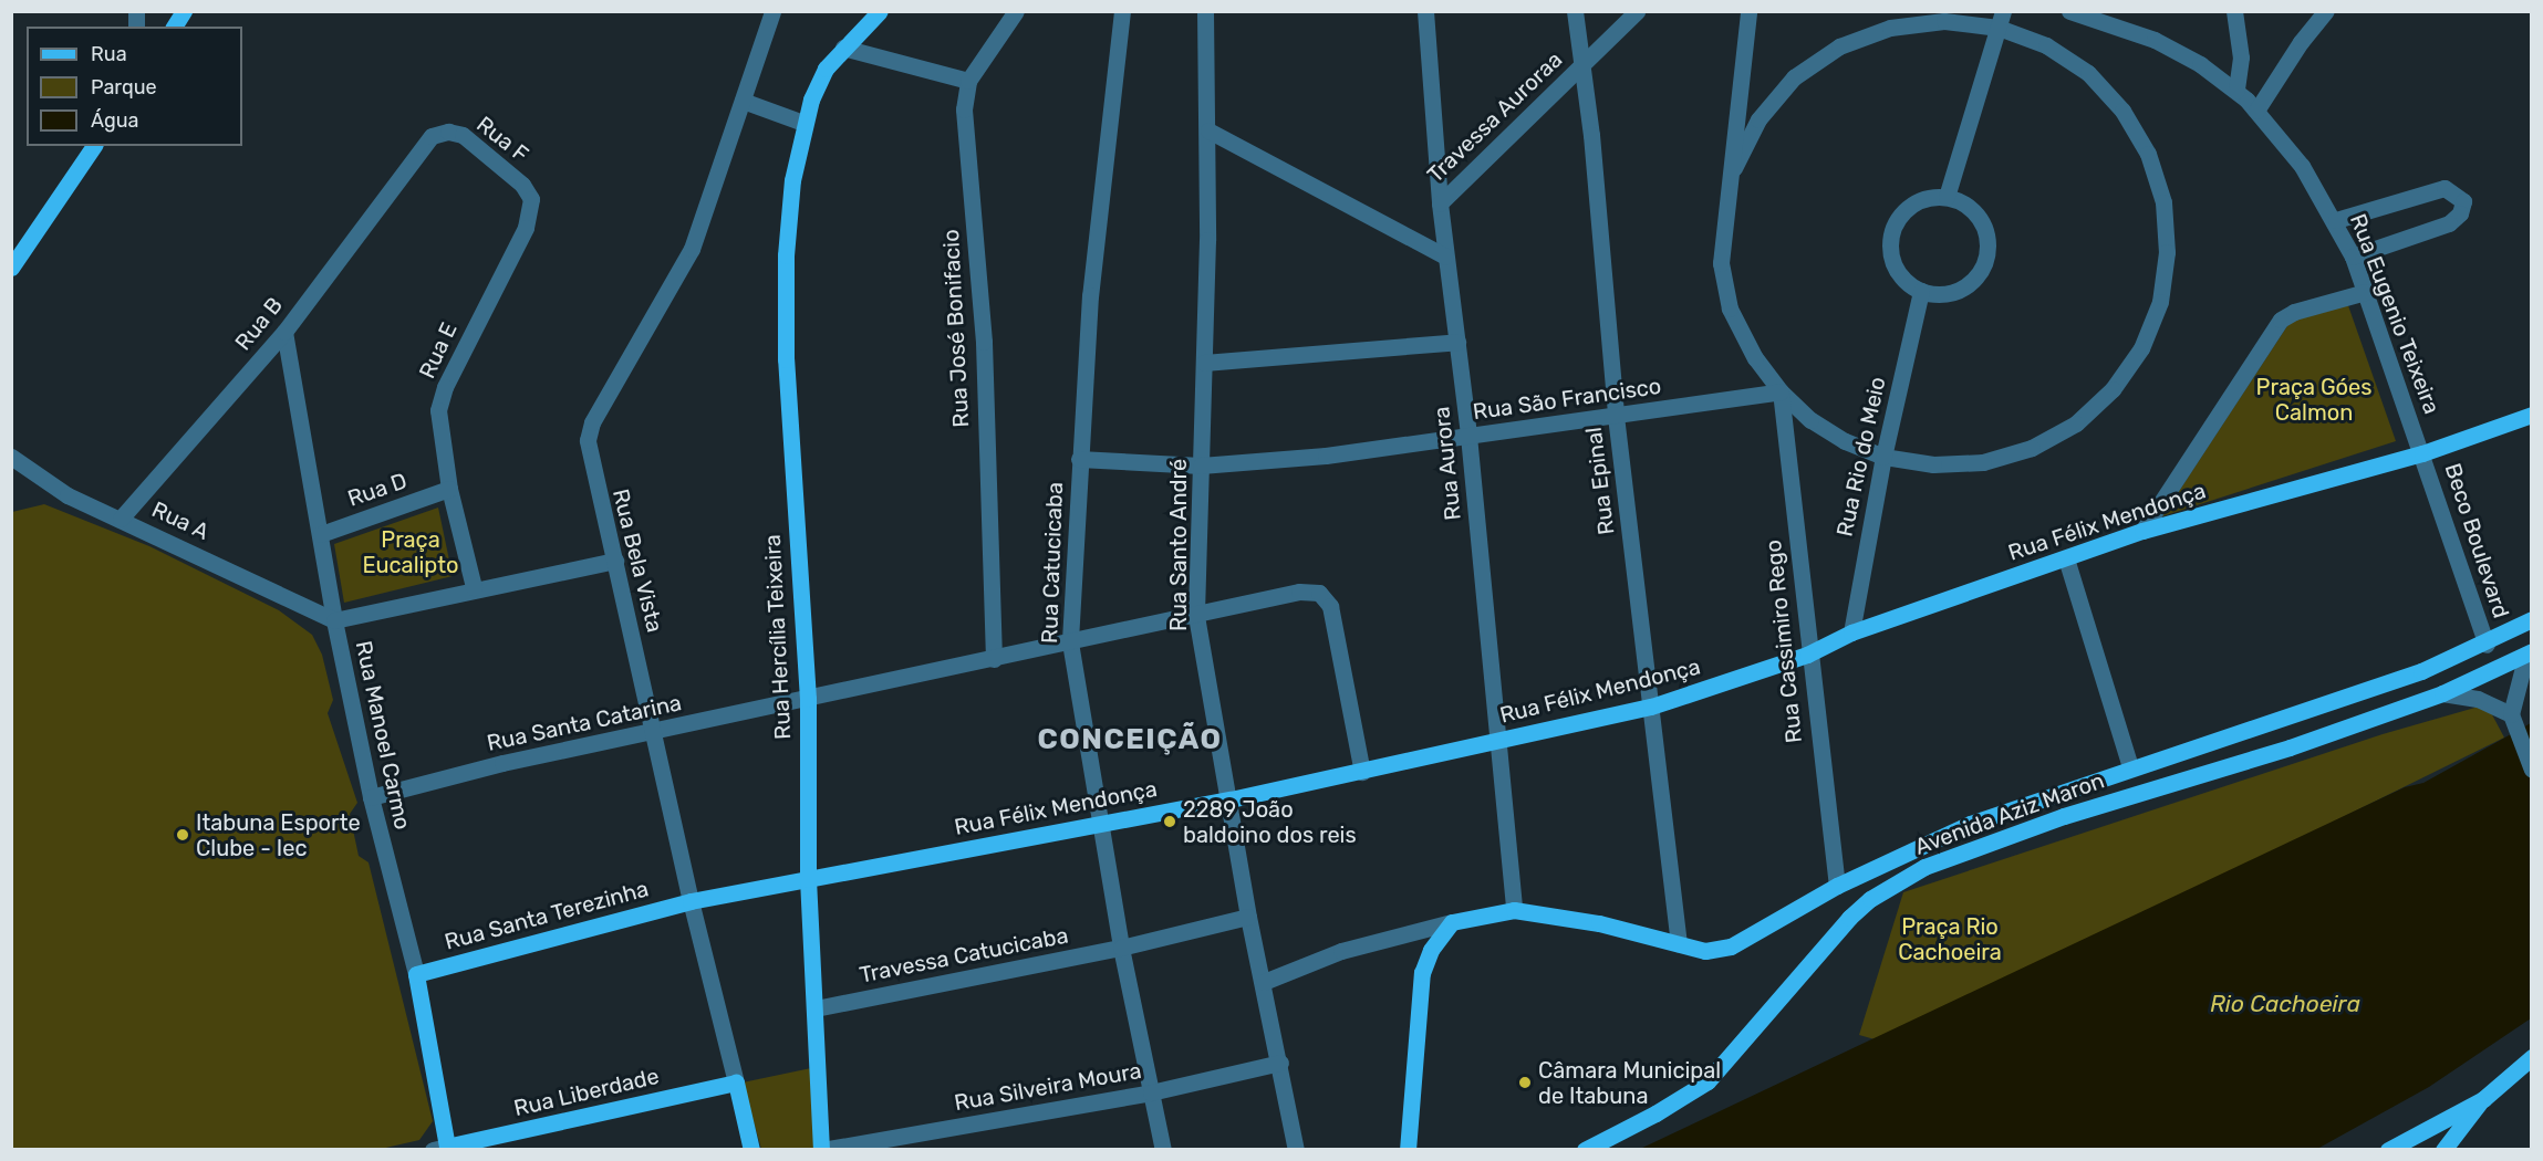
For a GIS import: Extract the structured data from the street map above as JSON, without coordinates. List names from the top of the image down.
{
  "streets": {
    "main road": [
      "Rua Félix Mendonça",
      "Rua Bela Vista",
      "Rua Hercília Teixeira",
      "Rua Manoel Carmo",
      "Avenida Aziz Maron",
      "Rua Santa Terezinha",
      "Rua Liberdade"
    ],
    "street": [
      "Travessa Auroraa",
      "Rua F",
      "Rua Eugenio Teixeira",
      "Rua B",
      "Rua José Bonifacio",
      "Rua E",
      "Rua São Francisco",
      "Rua Rio do Meio",
      "Rua Aurora",
      "Rua Epinal",
      "Rua D",
      "Rua A",
      "Beco Boulevard",
      "Rua Santo André",
      "Rua Catucicaba",
      "Rua Cassimiro Rego",
      "Rua Santa Catarina",
      "Travessa Catucicaba",
      "Rua Silveira Moura"
    ]
  },
  "crossings": [
    ["Travessa Auroraa", "Rua Aurora"],
    ["Travessa Auroraa", "Rua Epinal"],
    ["Rua F", "Rua B"],
    ["Rua F", "Rua E"],
    ["Rua Eugenio Teixeira", "Rua Félix Mendonça"],
    ["Rua Eugenio Teixeira", "Beco Boulevard"],
    ["Rua B", "Rua A"],
    ["Rua B", "Rua Manoel Carmo"],
    ["Rua José Bonifacio", "Rua Santa Catarina"],
    ["Rua E", "Rua D"],
    ["Rua São Francisco", "Rua Aurora"],
    ["Rua São Francisco", "Rua Epinal"],
    ["Rua São Francisco", "Rua Santo André"],
    ["Rua São Francisco", "Rua Catucicaba"],
    ["Rua São Francisco", "Rua Cassimiro Rego"],
    ["Rua Rio do Meio", "Rua Félix Mendonça"],
    ["Rua Aurora", "Rua Félix Mendonça"],
    ["Rua Aurora", "Avenida Aziz Maron"],
    ["Rua Epinal", "Rua Félix Mendonça"],
    ["Rua Epinal", "Avenida Aziz Maron"],
    ["Rua D", "Rua Manoel Carmo"],
    ["Rua A", "Rua Manoel Carmo"],
    ["Rua Félix Mendonça", "Beco Boulevard"],
    ["Rua Félix Mendonça", "Rua Santo André"],
    ["Rua Félix Mendonça", "Rua Bela Vista"],
    ["Rua Félix Mendonça", "Rua Catucicaba"],
    ["Rua Félix Mendonça", "Rua Hercília Teixeira"],
    ["Rua Félix Mendonça", "Rua Cassimiro Rego"],
    ["Rua Félix Mendonça", "Rua Santa Catarina"],
    ["Rua Félix Mendonça", "Rua Santa Terezinha"],
    ["Beco Boulevard", "Avenida Aziz Maron"],
    ["Rua Santo André", "Rua Santa Catarina"],
    ["Rua Santo André", "Travessa Catucicaba"],
    ["Rua Santo André", "Rua Silveira Moura"],
    ["Rua Bela Vista", "Rua Santa Catarina"],
    ["Rua Bela Vista", "Rua Santa Terezinha"],
    ["Rua Bela Vista", "Rua Liberdade"],
    ["Rua Catucicaba", "Rua Santa Catarina"],
    ["Rua Catucicaba", "Travessa Catucicaba"],
    ["Rua Catucicaba", "Rua Silveira Moura"],
    ["Rua Hercília Teixeira", "Rua Santa Catarina"],
    ["Rua Hercília Teixeira", "Travessa Catucicaba"],
    ["Rua Hercília Teixeira", "Rua Silveira Moura"],
    ["Rua Cassimiro Rego", "Avenida Aziz Maron"],
    ["Rua Santa Catarina", "Rua Manoel Carmo"],
    ["Rua Manoel Carmo", "Rua Santa Terezinha"],
    ["Rua Manoel Carmo", "Rua Liberdade"]
  ],
  "districts": ["CONCEIÇÃO"],
  "water": ["Rio Cachoeira"],
  "parks": ["Praça Góes Calmon", "Praça Eucalipto", "Praça Rio Cachoeira"],
  "places": ["2289 João baldoino dos reis", "Itabuna Esporte Clube - Iec", "Câmara Municipal de Itabuna"],
  "legend": ["Rua", "Parque", "Água"]
}
